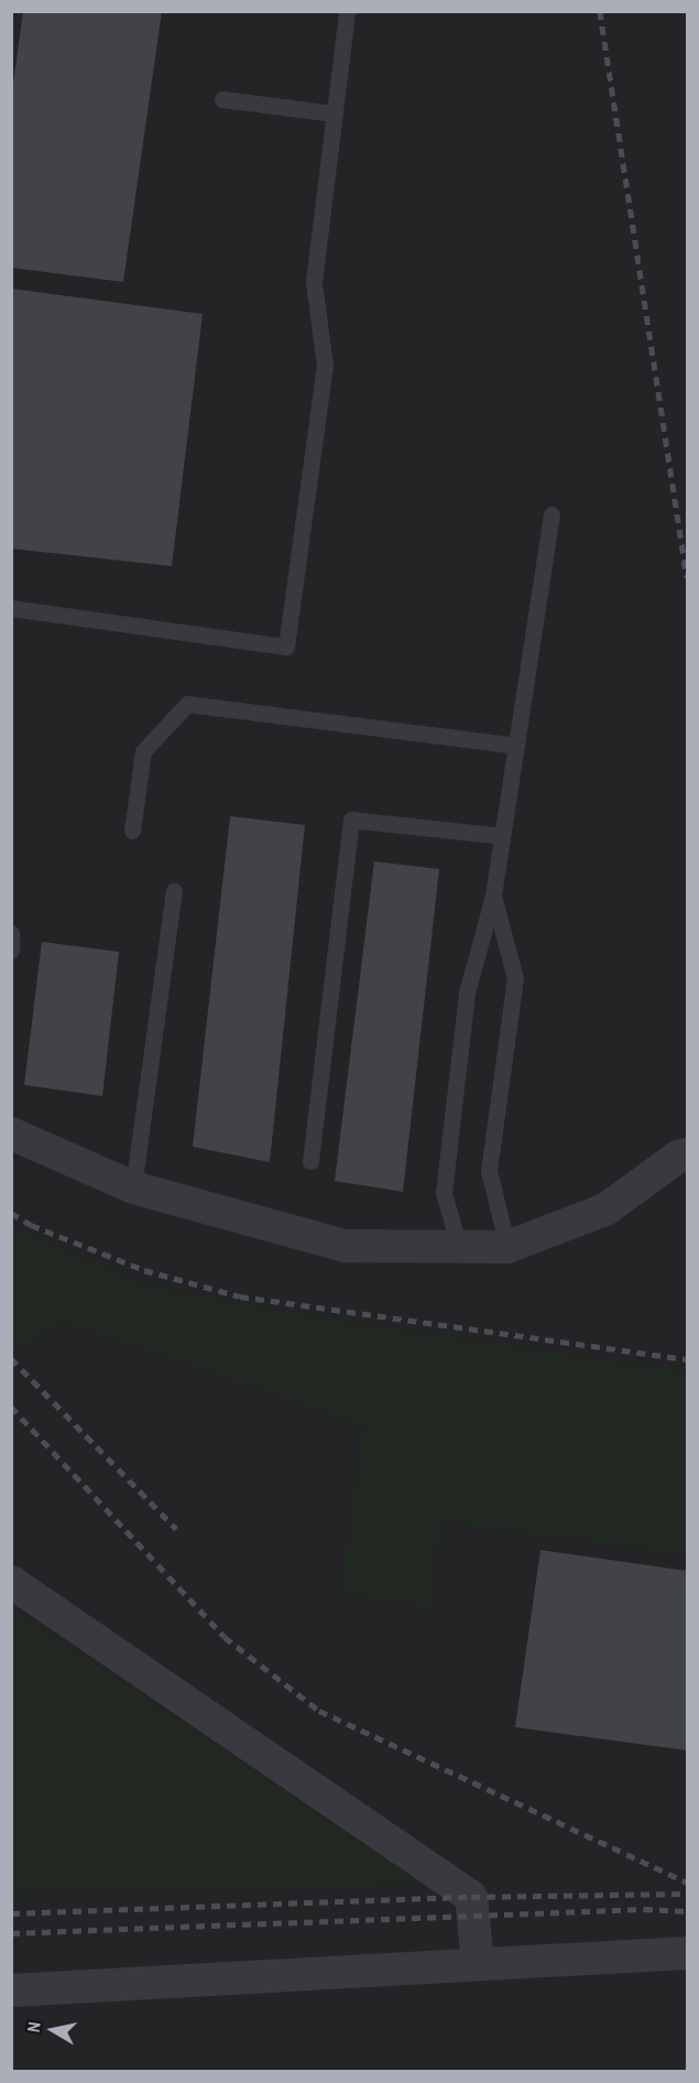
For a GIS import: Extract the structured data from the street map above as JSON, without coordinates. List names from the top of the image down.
{
  "north": "left"
}
